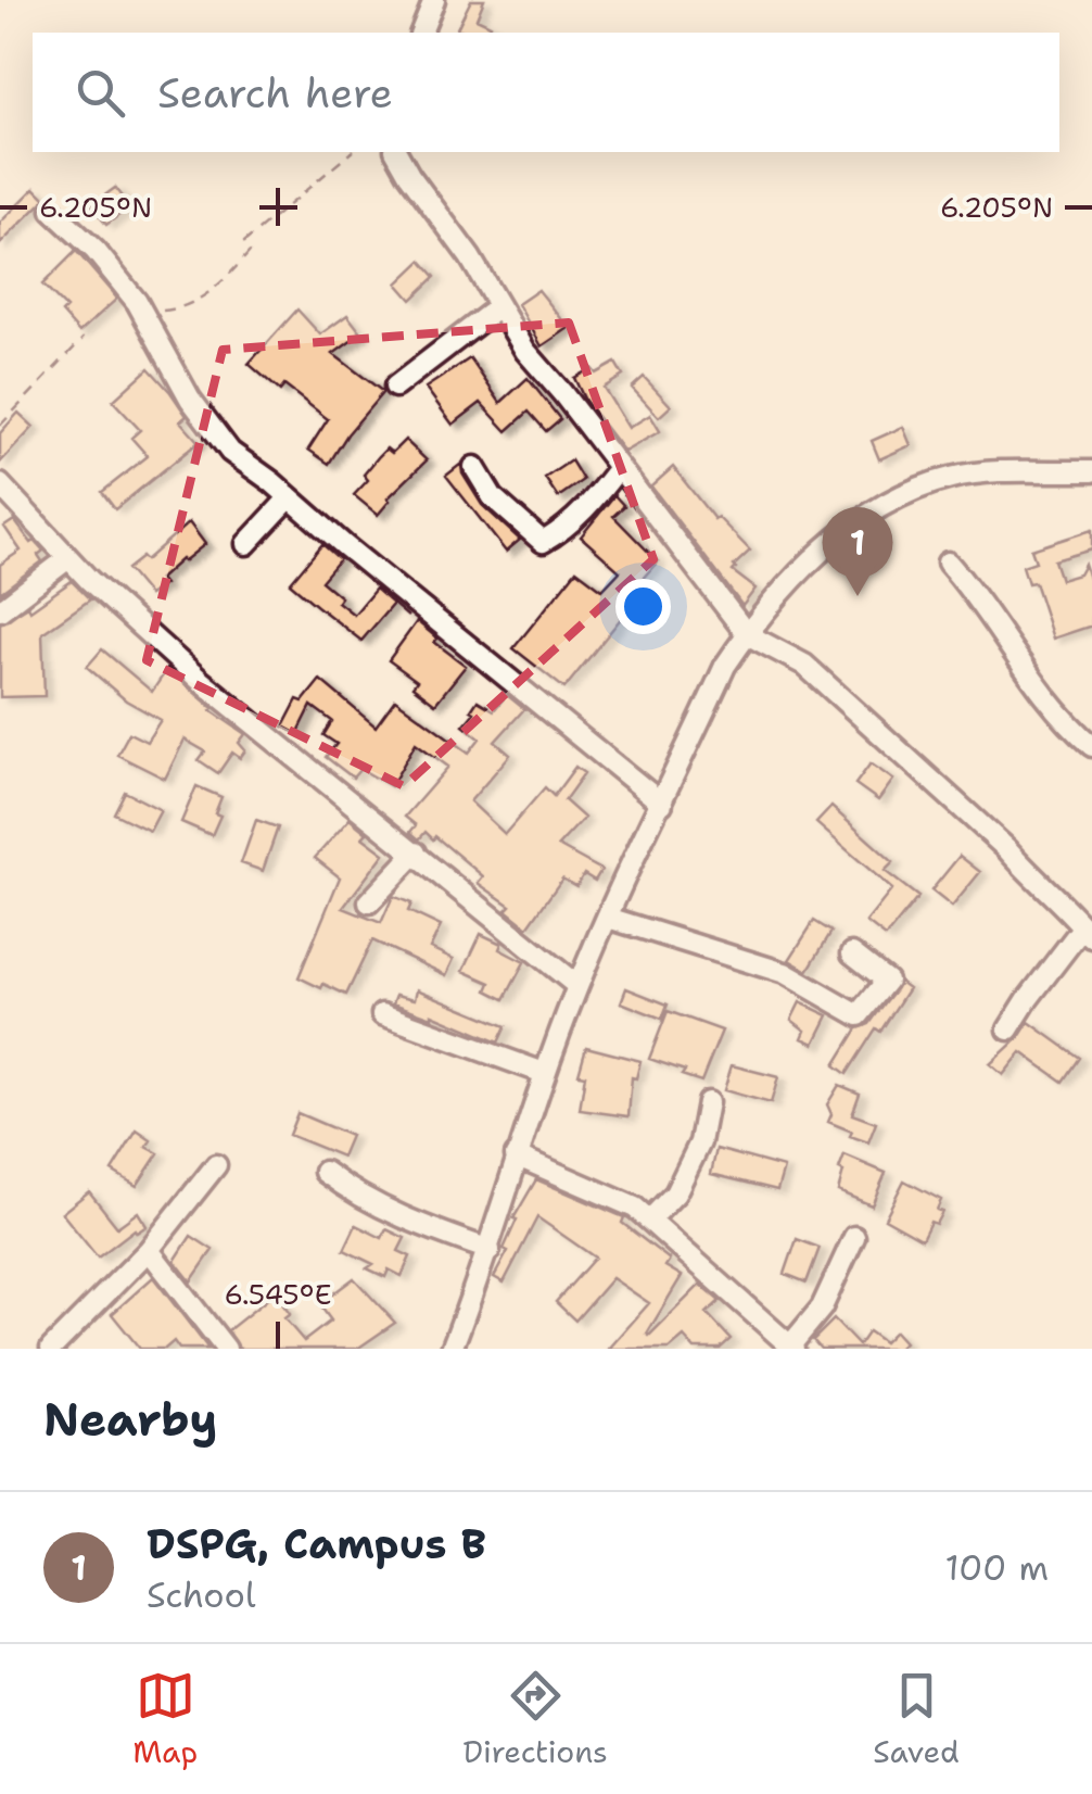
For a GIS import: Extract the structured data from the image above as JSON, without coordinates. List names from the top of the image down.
{
  "page": {
    "search": "Search here",
    "pins": "1",
    "heading": "Nearby",
    "list": [
      {
        "mark": "1",
        "name": "DSPG, Campus B",
        "note": "School",
        "value": "100 m"
      }
    ],
    "nav": ["Map", "Directions", "Saved"]
  },
  "coordinates": ["6.205°N", "6.545°E"]
}
